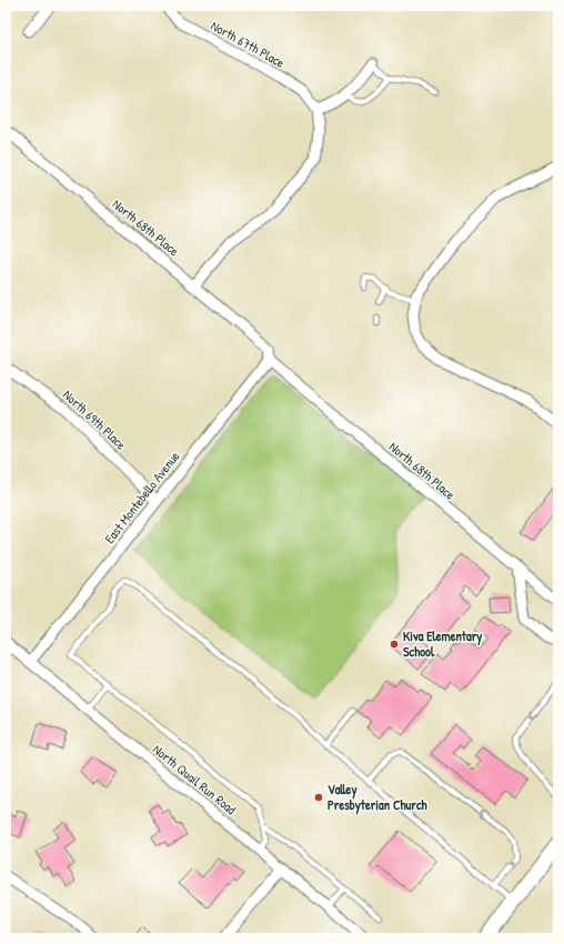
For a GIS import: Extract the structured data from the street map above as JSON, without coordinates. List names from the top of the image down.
{
  "streets": {
    "street": [
      "North 67th Place",
      "North 68th Place",
      "North 69th Place",
      "East Montebello Avenue",
      "North Quail Run Road"
    ]
  },
  "crossings": [
    ["North 68th Place", "East Montebello Avenue"],
    ["North 69th Place", "East Montebello Avenue"],
    ["East Montebello Avenue", "North Quail Run Road"]
  ],
  "places": ["Kiva Elementary School", "Valley Presbyterian Church"]
}
